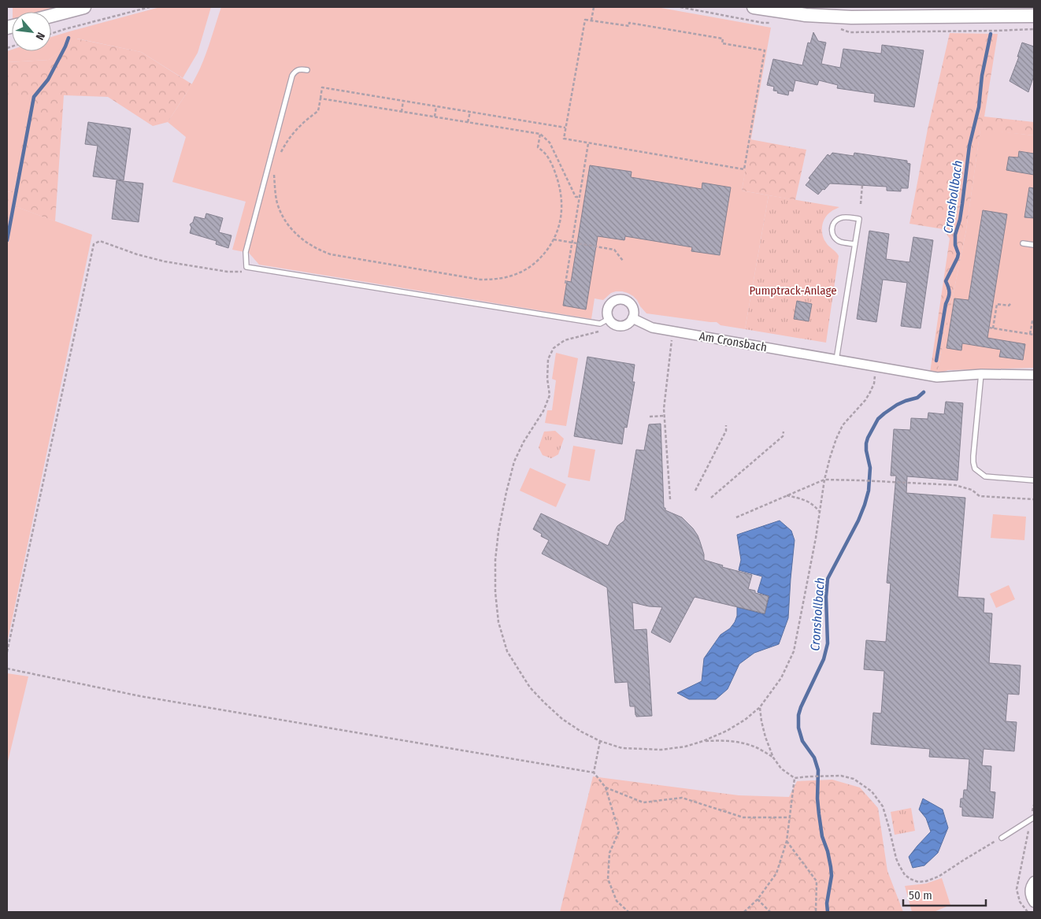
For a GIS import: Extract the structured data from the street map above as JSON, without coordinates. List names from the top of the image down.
{
  "streets": {
    "street": ["Am Cronsbach"]
  },
  "water": ["Cronshollbach"],
  "parks": ["Pumptrack-Anlage"],
  "scale_bar": "50 m",
  "north": "bottom right"
}
